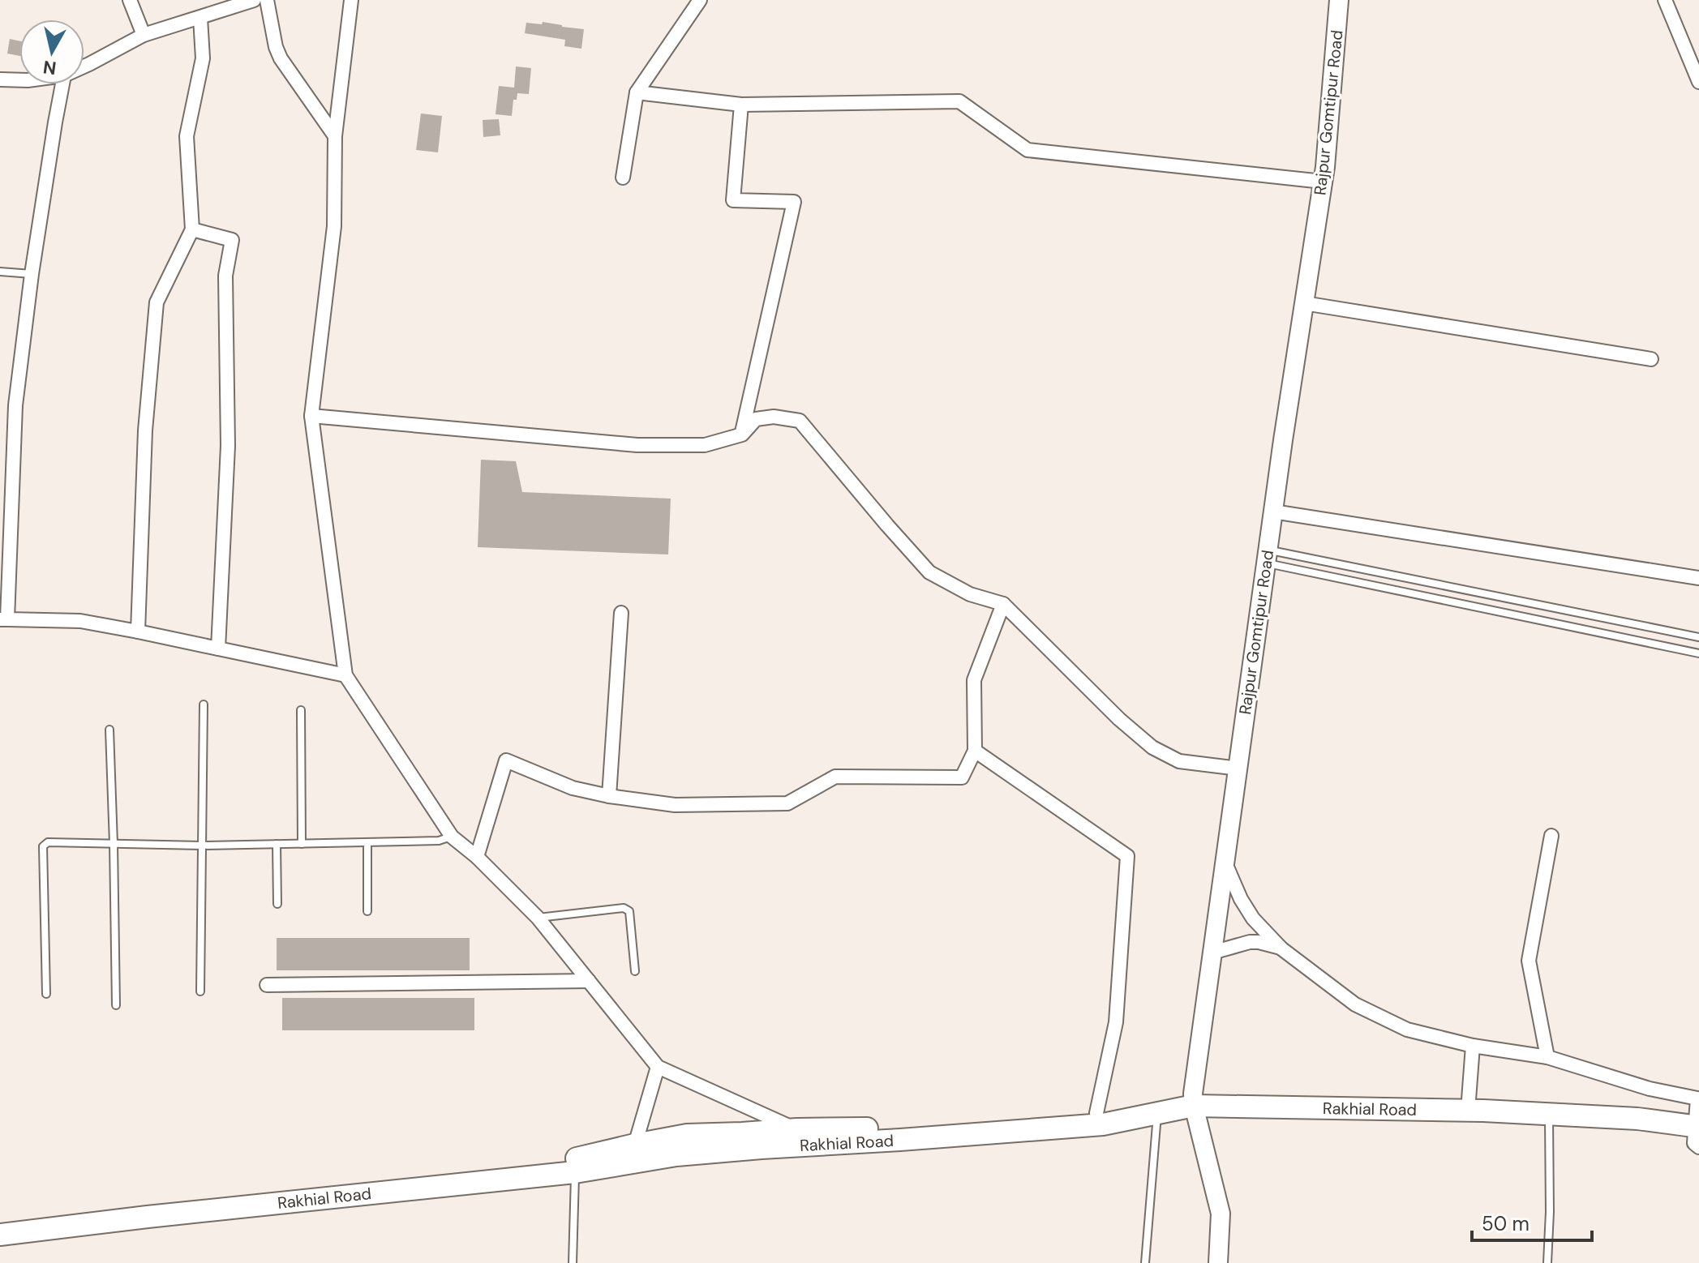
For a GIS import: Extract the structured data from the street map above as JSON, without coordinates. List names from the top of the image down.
{
  "streets": {
    "main road": ["Rajpur Gomtipur Road", "Rakhial Road"]
  },
  "crossings": [
    ["Rajpur Gomtipur Road", "Rakhial Road"]
  ],
  "scale_bar": "50 m",
  "north": "bottom"
}
